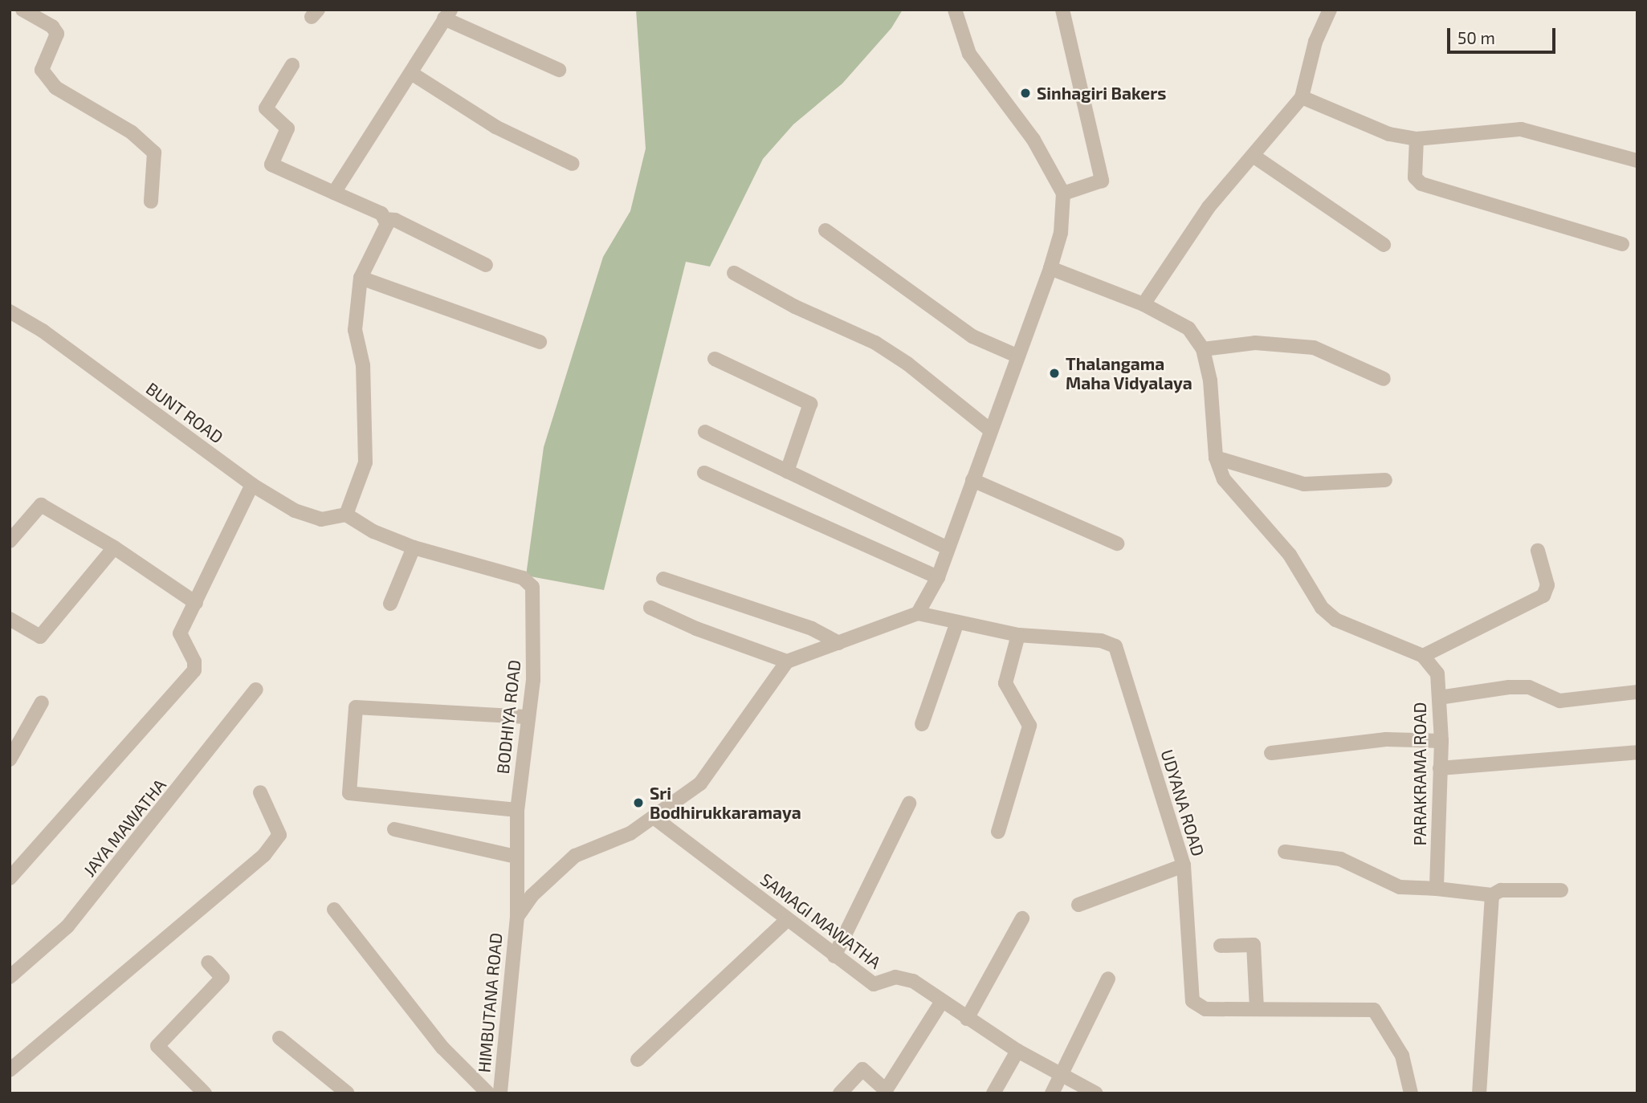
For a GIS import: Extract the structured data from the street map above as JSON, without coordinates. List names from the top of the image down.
{
  "streets": {
    "street": [
      "BUNT ROAD",
      "BODHIYA ROAD",
      "PARAKRAMA ROAD",
      "UDYANA ROAD",
      "JAYA MAWATHA",
      "SAMAGI MAWATHA",
      "HIMBUTANA ROAD"
    ]
  },
  "crossings": [
    ["BUNT ROAD", "BODHIYA ROAD"],
    ["BODHIYA ROAD", "HIMBUTANA ROAD"]
  ],
  "places": ["Sinhagiri Bakers", "Thalangama Maha Vidyalaya", "Sri Bodhirukkaramaya"],
  "scale_bar": "50 m"
}
